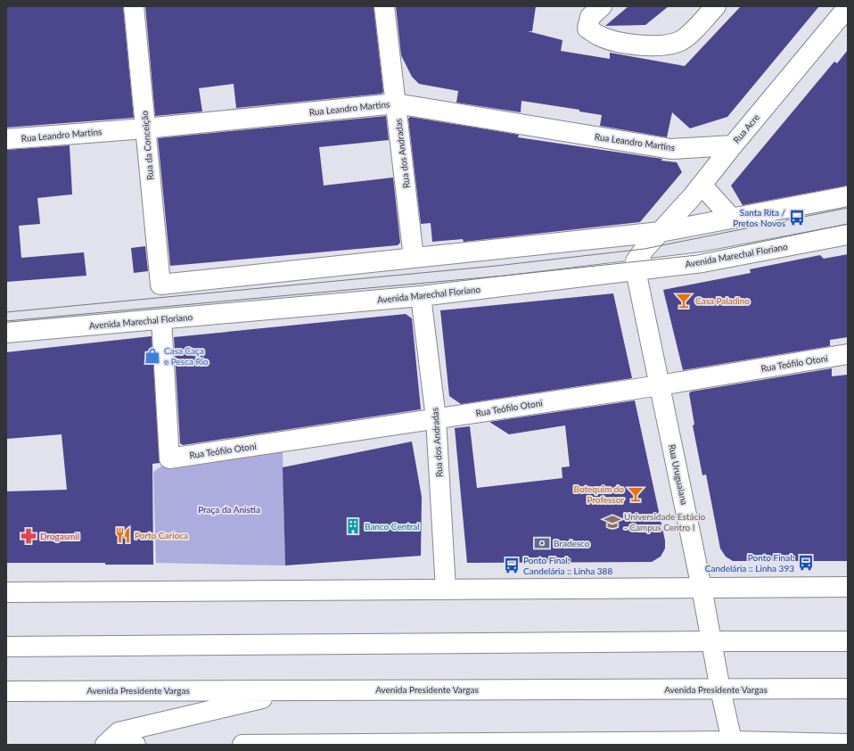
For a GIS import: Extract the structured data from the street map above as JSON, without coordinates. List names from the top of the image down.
{
  "streets": {
    "street": [
      "Rua Leandro Martins",
      "Rua Acre",
      "Rua da Conceição",
      "Rua dos Andradas",
      "Avenida Marechal Floriano",
      "Rua Teófilo Otoni",
      "Rua Uruguaiana",
      "Avenida Presidente Vargas"
    ]
  },
  "crossings": [
    ["Rua Leandro Martins", "Rua Acre"],
    ["Rua Leandro Martins", "Rua da Conceição"],
    ["Rua Leandro Martins", "Rua dos Andradas"],
    ["Rua Acre", "Avenida Marechal Floriano"],
    ["Rua Acre", "Rua Uruguaiana"],
    ["Rua da Conceição", "Rua dos Andradas"],
    ["Rua dos Andradas", "Avenida Marechal Floriano"],
    ["Rua dos Andradas", "Rua Teófilo Otoni"],
    ["Avenida Marechal Floriano", "Rua Teófilo Otoni"],
    ["Avenida Marechal Floriano", "Rua Uruguaiana"],
    ["Rua Teófilo Otoni", "Rua Uruguaiana"],
    ["Rua Uruguaiana", "Avenida Presidente Vargas"]
  ],
  "parks": ["Praça da Anistia"],
  "places": {
    "bus stop": ["Santa Rita / Pretos Novos", "Ponto Final: Candelária :: Linha 393", "Ponto Final: Candelária :: Linha 388"],
    "bar": ["Casa Paladino", "Botequim do Professor"],
    "shop": ["Casa Caça e Pesca Rio"],
    "school or university": ["Universidade Estácio - Campus Centro I"],
    "building": ["Banco Central"],
    "restaurant": ["Porto Carioca"],
    "pharmacy": ["Drogasmil"],
    "bank": ["Bradesco"]
  }
}
